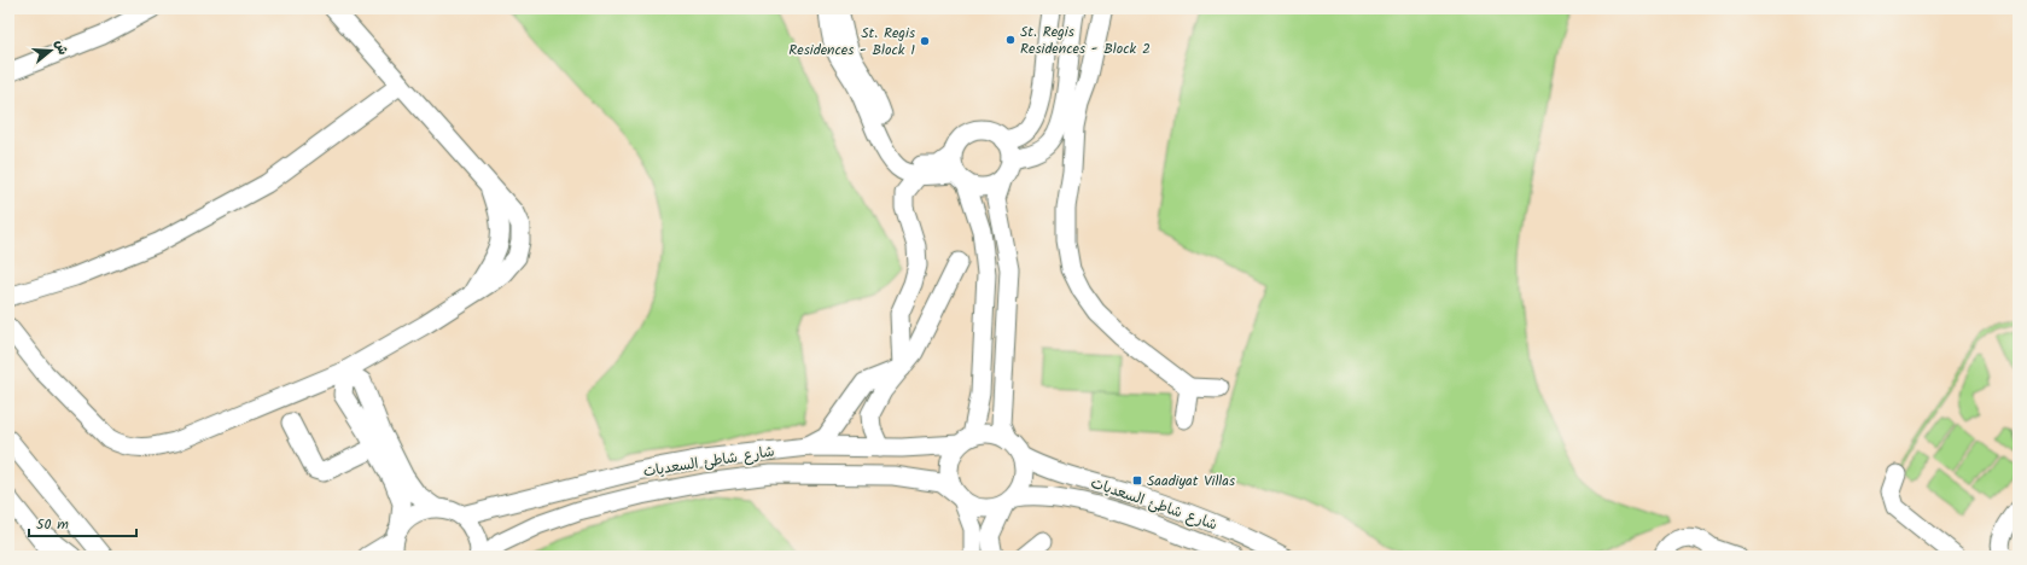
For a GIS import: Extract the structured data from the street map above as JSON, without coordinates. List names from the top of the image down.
{
  "streets": {
    "street": ["شارع شاطئ السعديات"]
  },
  "places": {
    "other": ["St. Regis Residences - Block 2", "St. Regis Residences - Block 1"],
    "transit": ["Saadiyat Villas"]
  },
  "scale_bar": "50 m",
  "north": "right"
}
